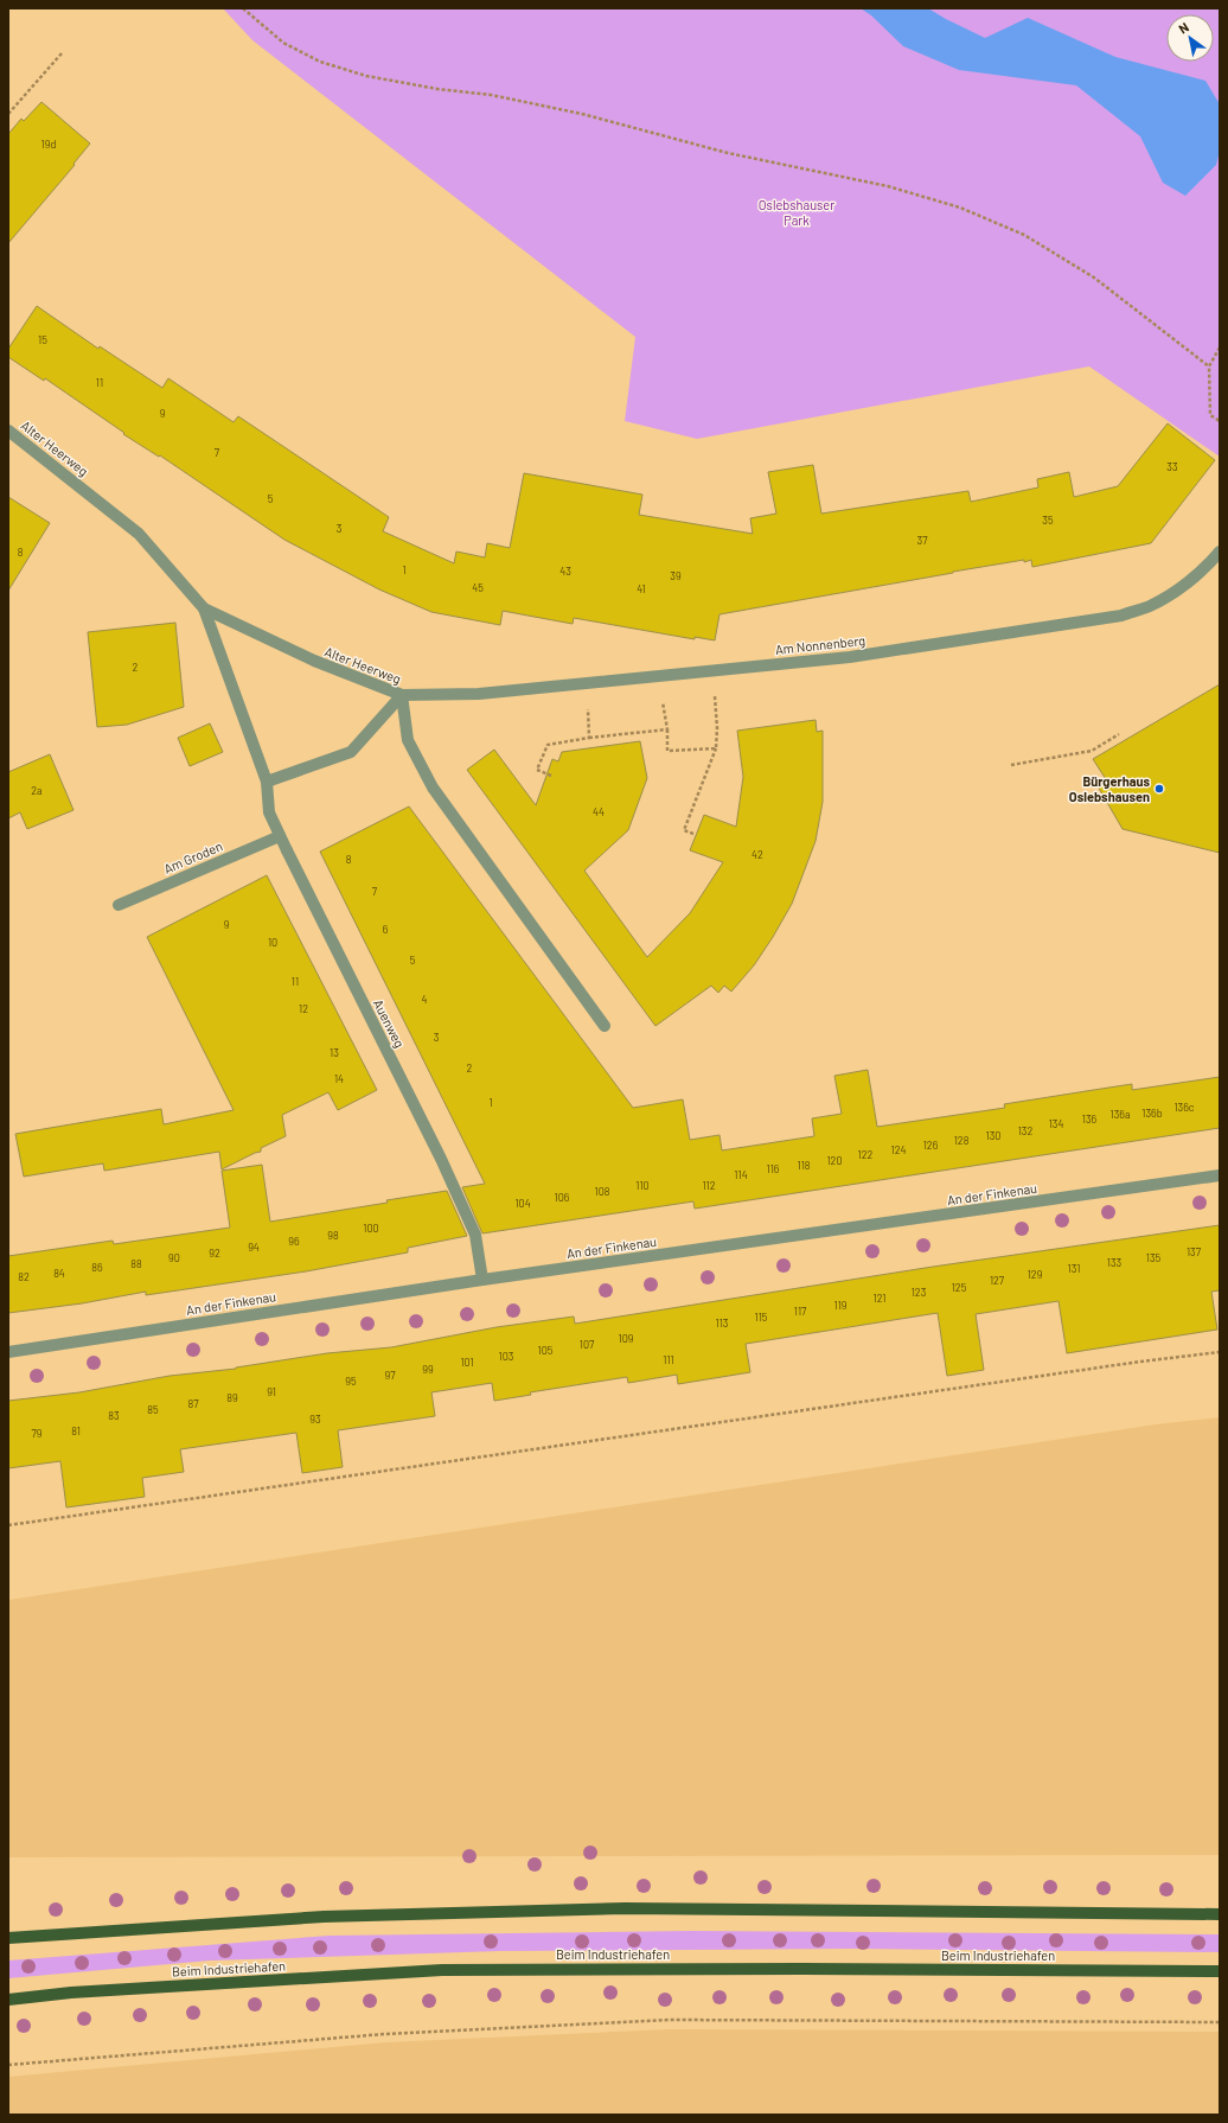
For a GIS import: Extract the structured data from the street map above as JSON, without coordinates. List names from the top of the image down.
{
  "streets": {
    "main road": ["Beim Industriehafen"],
    "street": [
      "Alter Heerweg",
      "Am Nonnenberg",
      "Am Groden",
      "Auenweg",
      "An der Finkenau"
    ]
  },
  "crossings": [
    ["Alter Heerweg", "Am Nonnenberg"],
    ["Alter Heerweg", "Auenweg"],
    ["Am Groden", "Auenweg"],
    ["Auenweg", "An der Finkenau"]
  ],
  "parks": ["Oslebshauser Park"],
  "places": ["Bürgerhaus Oslebshausen"],
  "house_numbers": [
    "19d",
    "15",
    "11",
    "9",
    "7",
    "33",
    "5",
    "35",
    "3",
    "37",
    "8",
    "1",
    "43",
    "39",
    "45",
    "41",
    "2",
    "2a",
    "44",
    "42",
    "8",
    "7",
    "9",
    "6",
    "10",
    "5",
    "11",
    "4",
    "12",
    "3",
    "13",
    "2",
    "14",
    "1",
    "136c",
    "136b",
    "136a",
    "136",
    "134",
    "132",
    "130",
    "128",
    "126",
    "124",
    "122",
    "120",
    "118",
    "116",
    "114",
    "110",
    "112",
    "108",
    "106",
    "104",
    "100",
    "98",
    "96",
    "94",
    "137",
    "92",
    "90",
    "135",
    "133",
    "88",
    "86",
    "131",
    "84",
    "129",
    "82",
    "127",
    "125",
    "123",
    "121",
    "119",
    "117",
    "115",
    "113",
    "109",
    "107",
    "105",
    "103",
    "111",
    "101",
    "99",
    "97",
    "95",
    "91",
    "89",
    "87",
    "85",
    "83",
    "93",
    "81",
    "79"
  ],
  "north": "top left"
}
